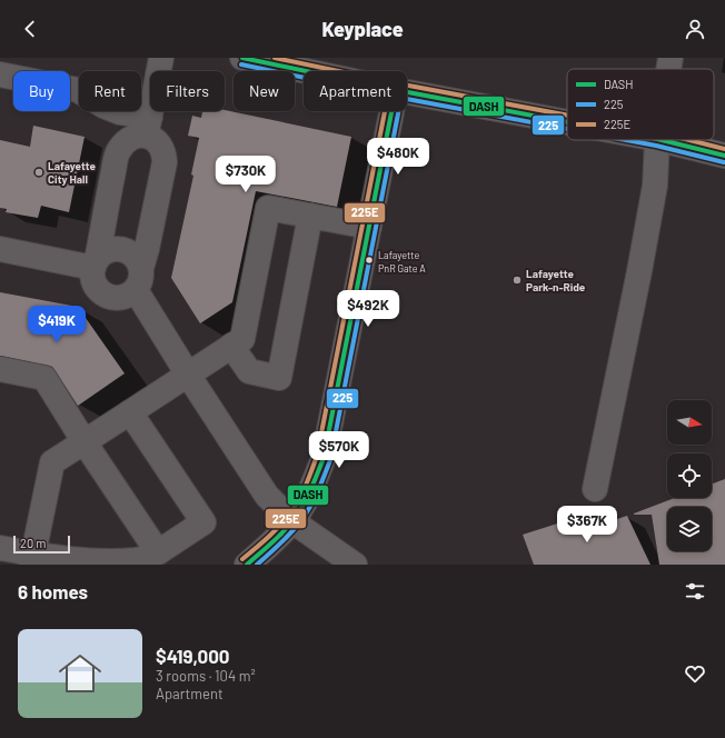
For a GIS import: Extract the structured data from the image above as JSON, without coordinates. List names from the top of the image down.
{
  "places": ["Lafayette City Hall", "Lafayette PnR Gate A", "Lafayette Park-n-Ride"],
  "lines": ["transit line DASH", "transit line 225E", "transit line 225"],
  "legend": ["DASH", "225", "225E"],
  "scale_bar": "20 m",
  "north": "right",
  "page": {
    "header": "Keyplace",
    "chip": [
      "Buy",
      "Rent",
      "Filters",
      "New",
      "Apartment"
    ],
    "price": [
      "$480K",
      "$730K",
      "$492K",
      "$419K",
      "$570K",
      "$367K"
    ],
    "scale": "20 m",
    "heading": "6 homes",
    "list": [
      {
        "name": "$419,000",
        "note": "3 rooms · 104 m² · Apartment"
      }
    ]
  }
}
